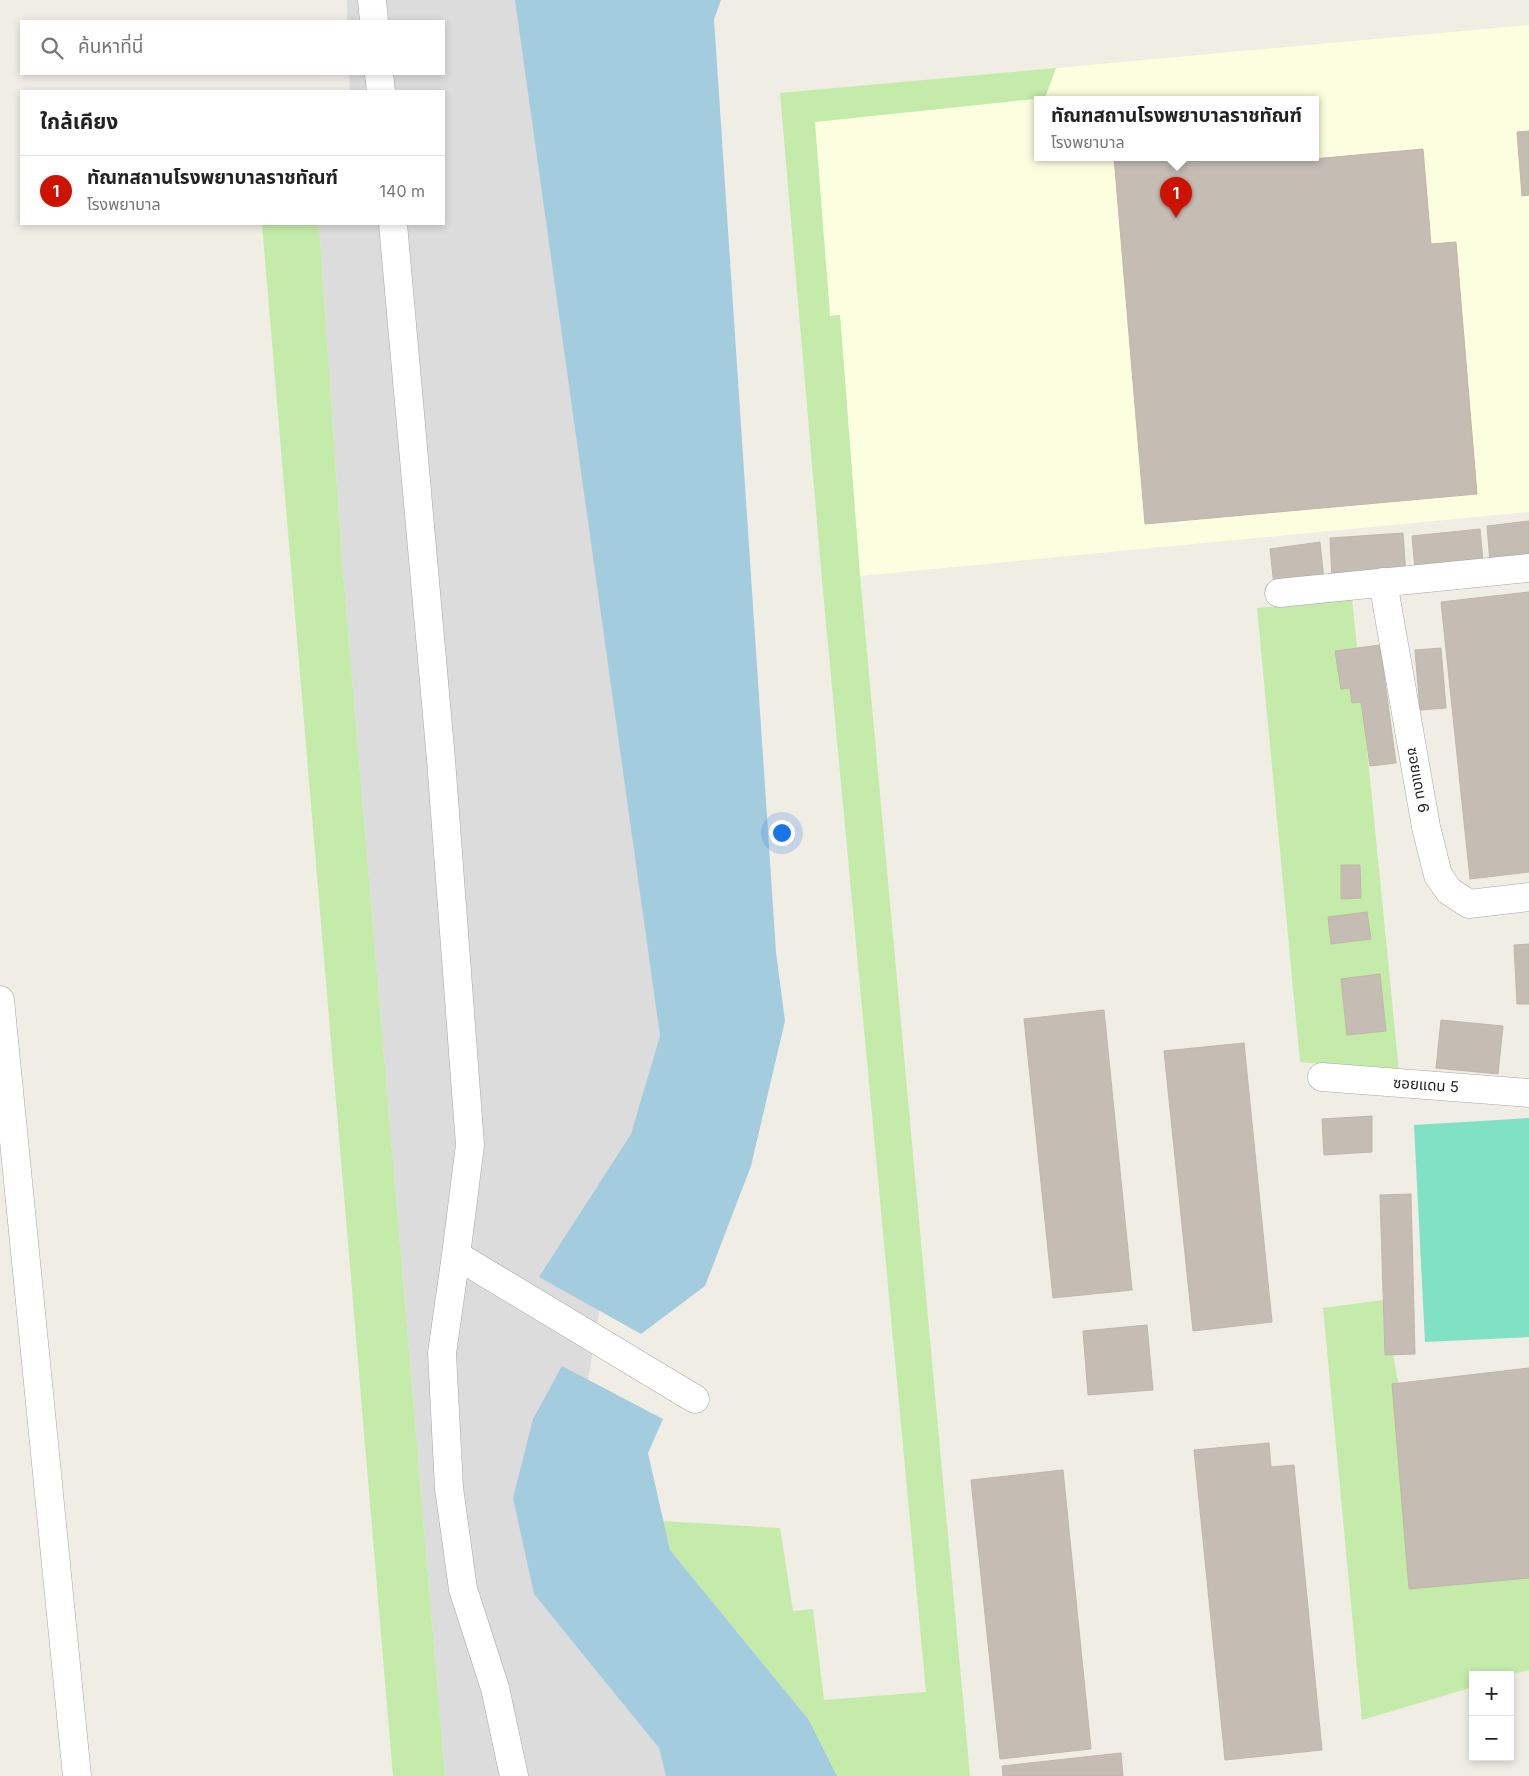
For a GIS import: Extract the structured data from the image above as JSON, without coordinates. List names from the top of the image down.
{
  "streets": {
    "street": ["ซอยแดน 6", "ซอยแดน 5"]
  },
  "page": {
    "search": "ค้นหาที่นี่",
    "heading": "ใกล้เคียง",
    "popup": ["ทัณฑสถานโรงพยาบาลราชทัณฑ์", "โรงพยาบาล"],
    "list": [
      {
        "mark": "1",
        "name": "ทัณฑสถานโรงพยาบาลราชทัณฑ์",
        "note": "โรงพยาบาล",
        "value": "140 m"
      }
    ],
    "pins": "1",
    "map_buttons": ["+", "−"]
  }
}
